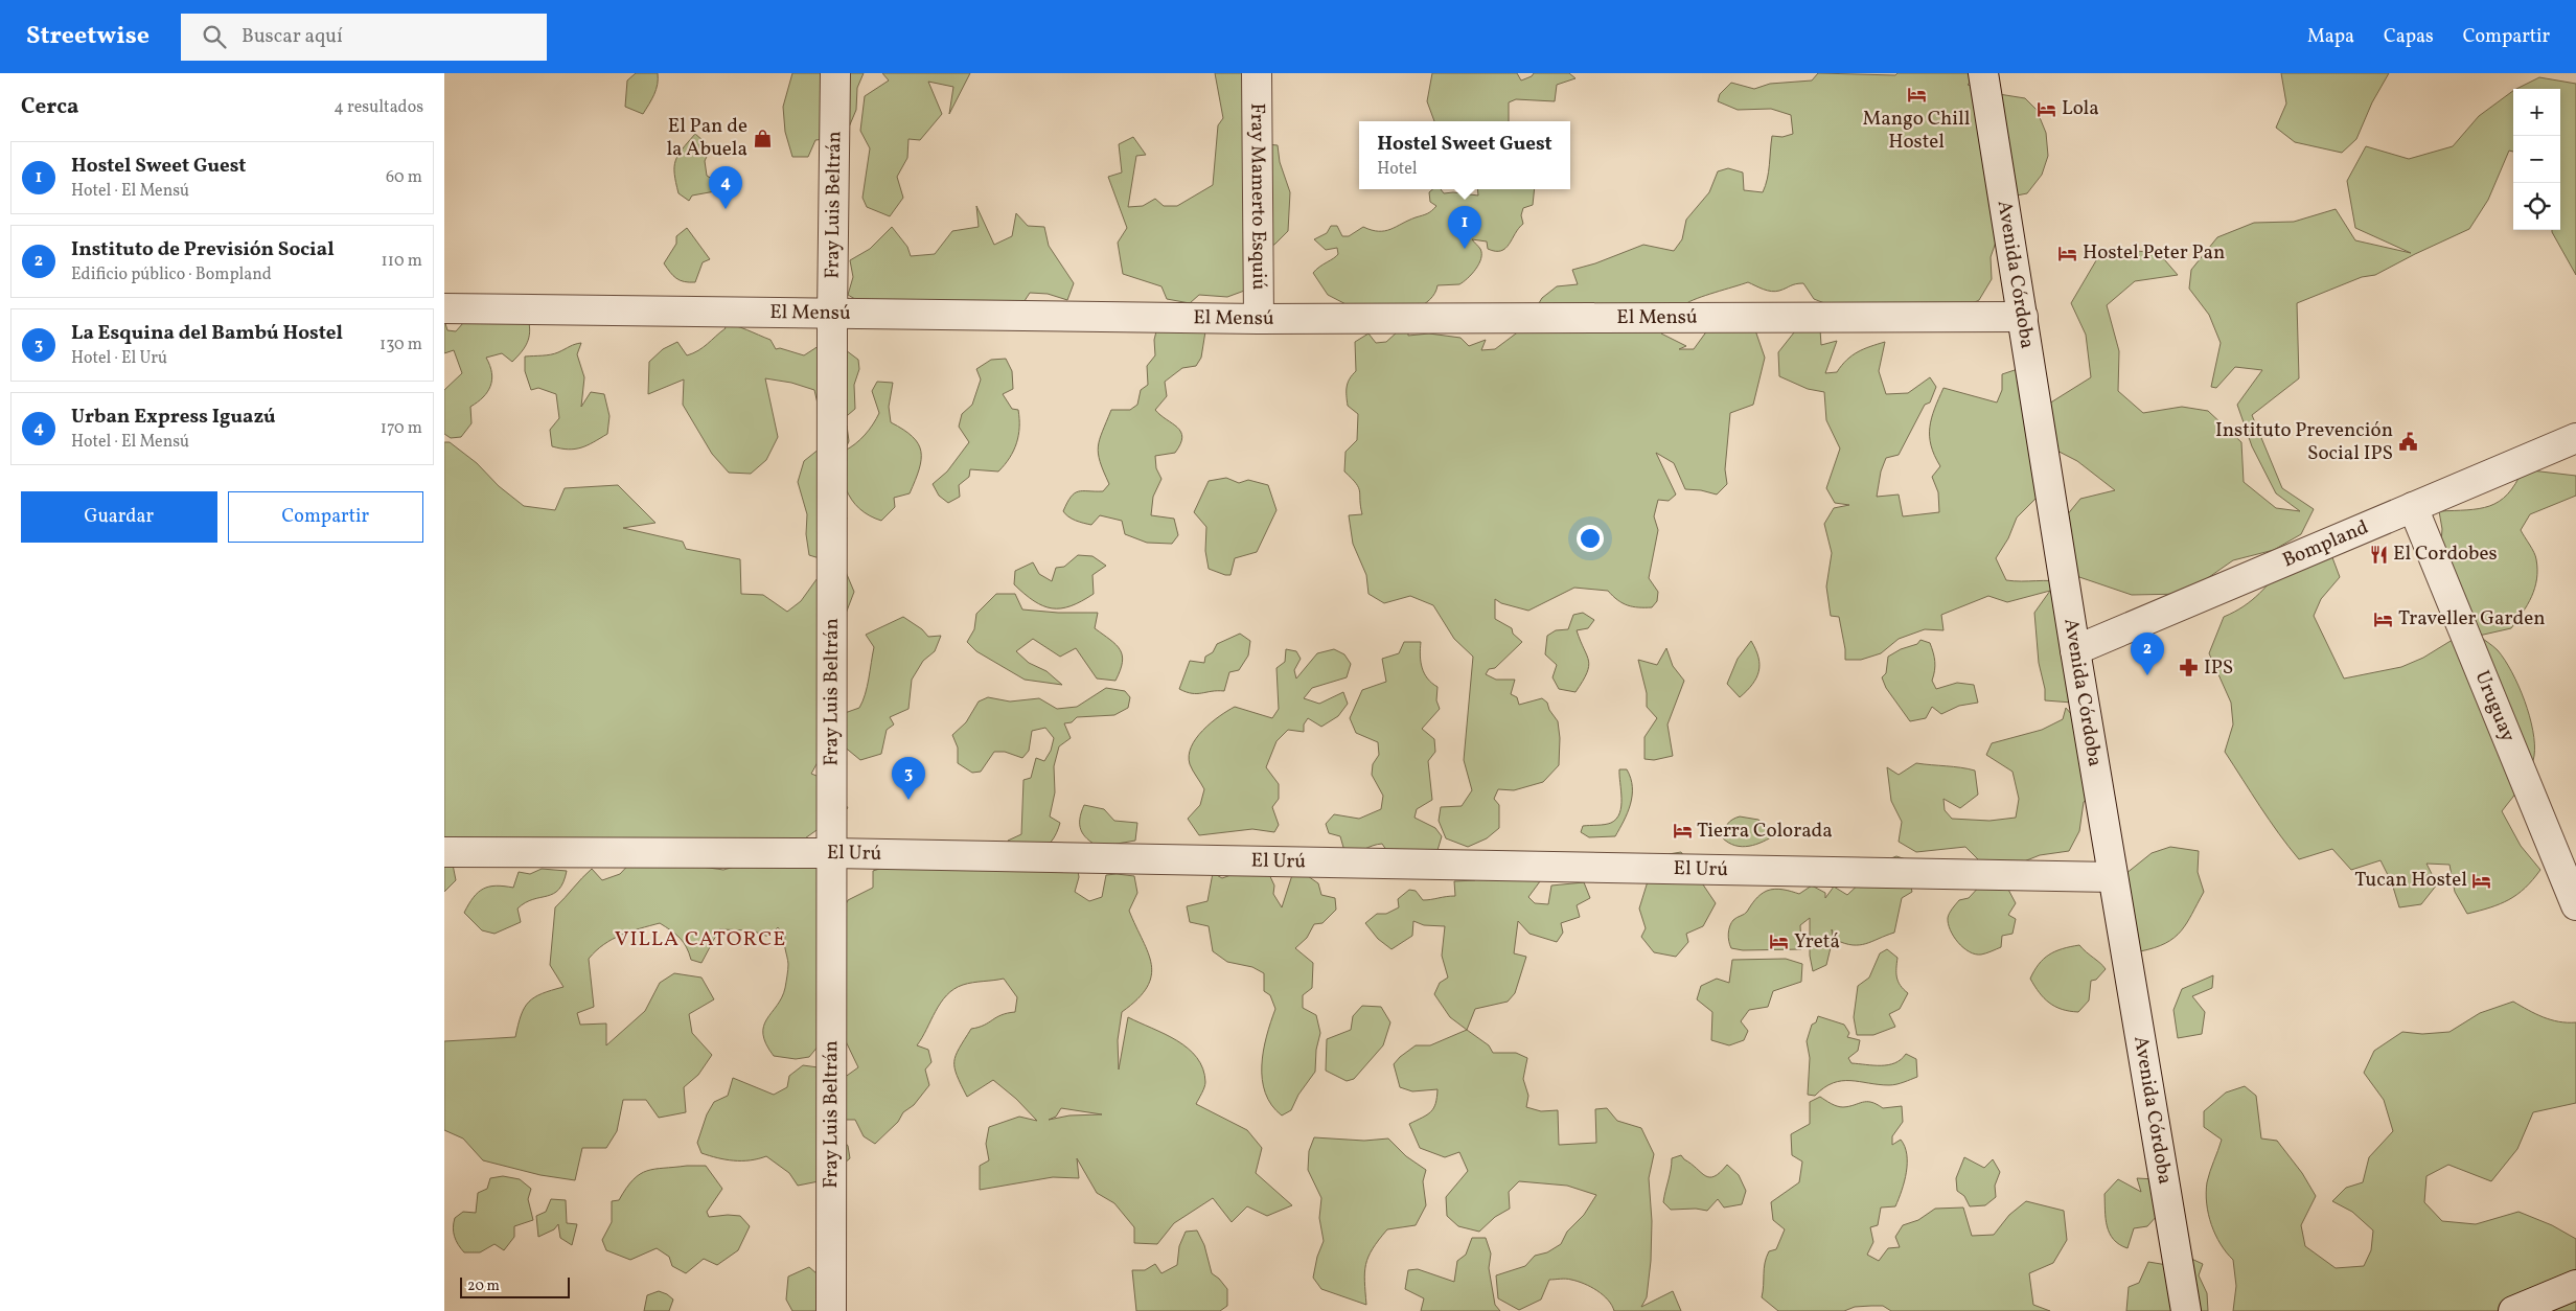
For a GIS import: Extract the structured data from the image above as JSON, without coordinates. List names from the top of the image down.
{
  "streets": {
    "street": [
      "Fray Mamerto Esquiú",
      "Fray Luis Beltrán",
      "Avenida Córdoba",
      "El Mensú",
      "Bompland",
      "Uruguay",
      "El Urú"
    ]
  },
  "crossings": [
    ["Fray Mamerto Esquiú", "El Mensú"],
    ["Fray Luis Beltrán", "El Mensú"],
    ["Fray Luis Beltrán", "El Urú"],
    ["Avenida Córdoba", "El Mensú"],
    ["Avenida Córdoba", "Bompland"],
    ["Avenida Córdoba", "El Urú"],
    ["Bompland", "Uruguay"]
  ],
  "districts": ["VILLA CATORCE"],
  "places": {
    "hotel": [
      "Mango Chill Hostel",
      "Lola",
      "Hostel Peter Pan",
      "Traveller Garden",
      "Tierra Colorada",
      "Tucan Hostel",
      "Yretá"
    ],
    "shop": ["El Pan de la Abuela"],
    "public building": ["Instituto Prevención Social IPS"],
    "restaurant": ["El Cordobes"],
    "pharmacy": ["IPS"]
  },
  "scale_bar": "20 m",
  "page": {
    "header": "Streetwise",
    "search": "Buscar aquí",
    "nav": ["Mapa", "Capas", "Compartir"],
    "heading": ["Cerca", "4 resultados"],
    "map_buttons": ["+", "−"],
    "popup": ["Hostel Sweet Guest", "Hotel"],
    "list": [
      {
        "mark": "1",
        "name": "Hostel Sweet Guest",
        "note": "Hotel · El Mensú",
        "value": "60 m"
      },
      {
        "mark": "2",
        "name": "Instituto de Previsión Social",
        "note": "Edificio público · Bompland",
        "value": "110 m"
      },
      {
        "mark": "3",
        "name": "La Esquina del Bambú Hostel",
        "note": "Hotel · El Urú",
        "value": "130 m"
      },
      {
        "mark": "4",
        "name": "Urban Express Iguazú",
        "note": "Hotel · El Mensú",
        "value": "170 m"
      }
    ],
    "pins": [
      "4",
      "1",
      "2",
      "3"
    ],
    "buttons": ["Guardar", "Compartir"],
    "scale": "20 m"
  }
}
